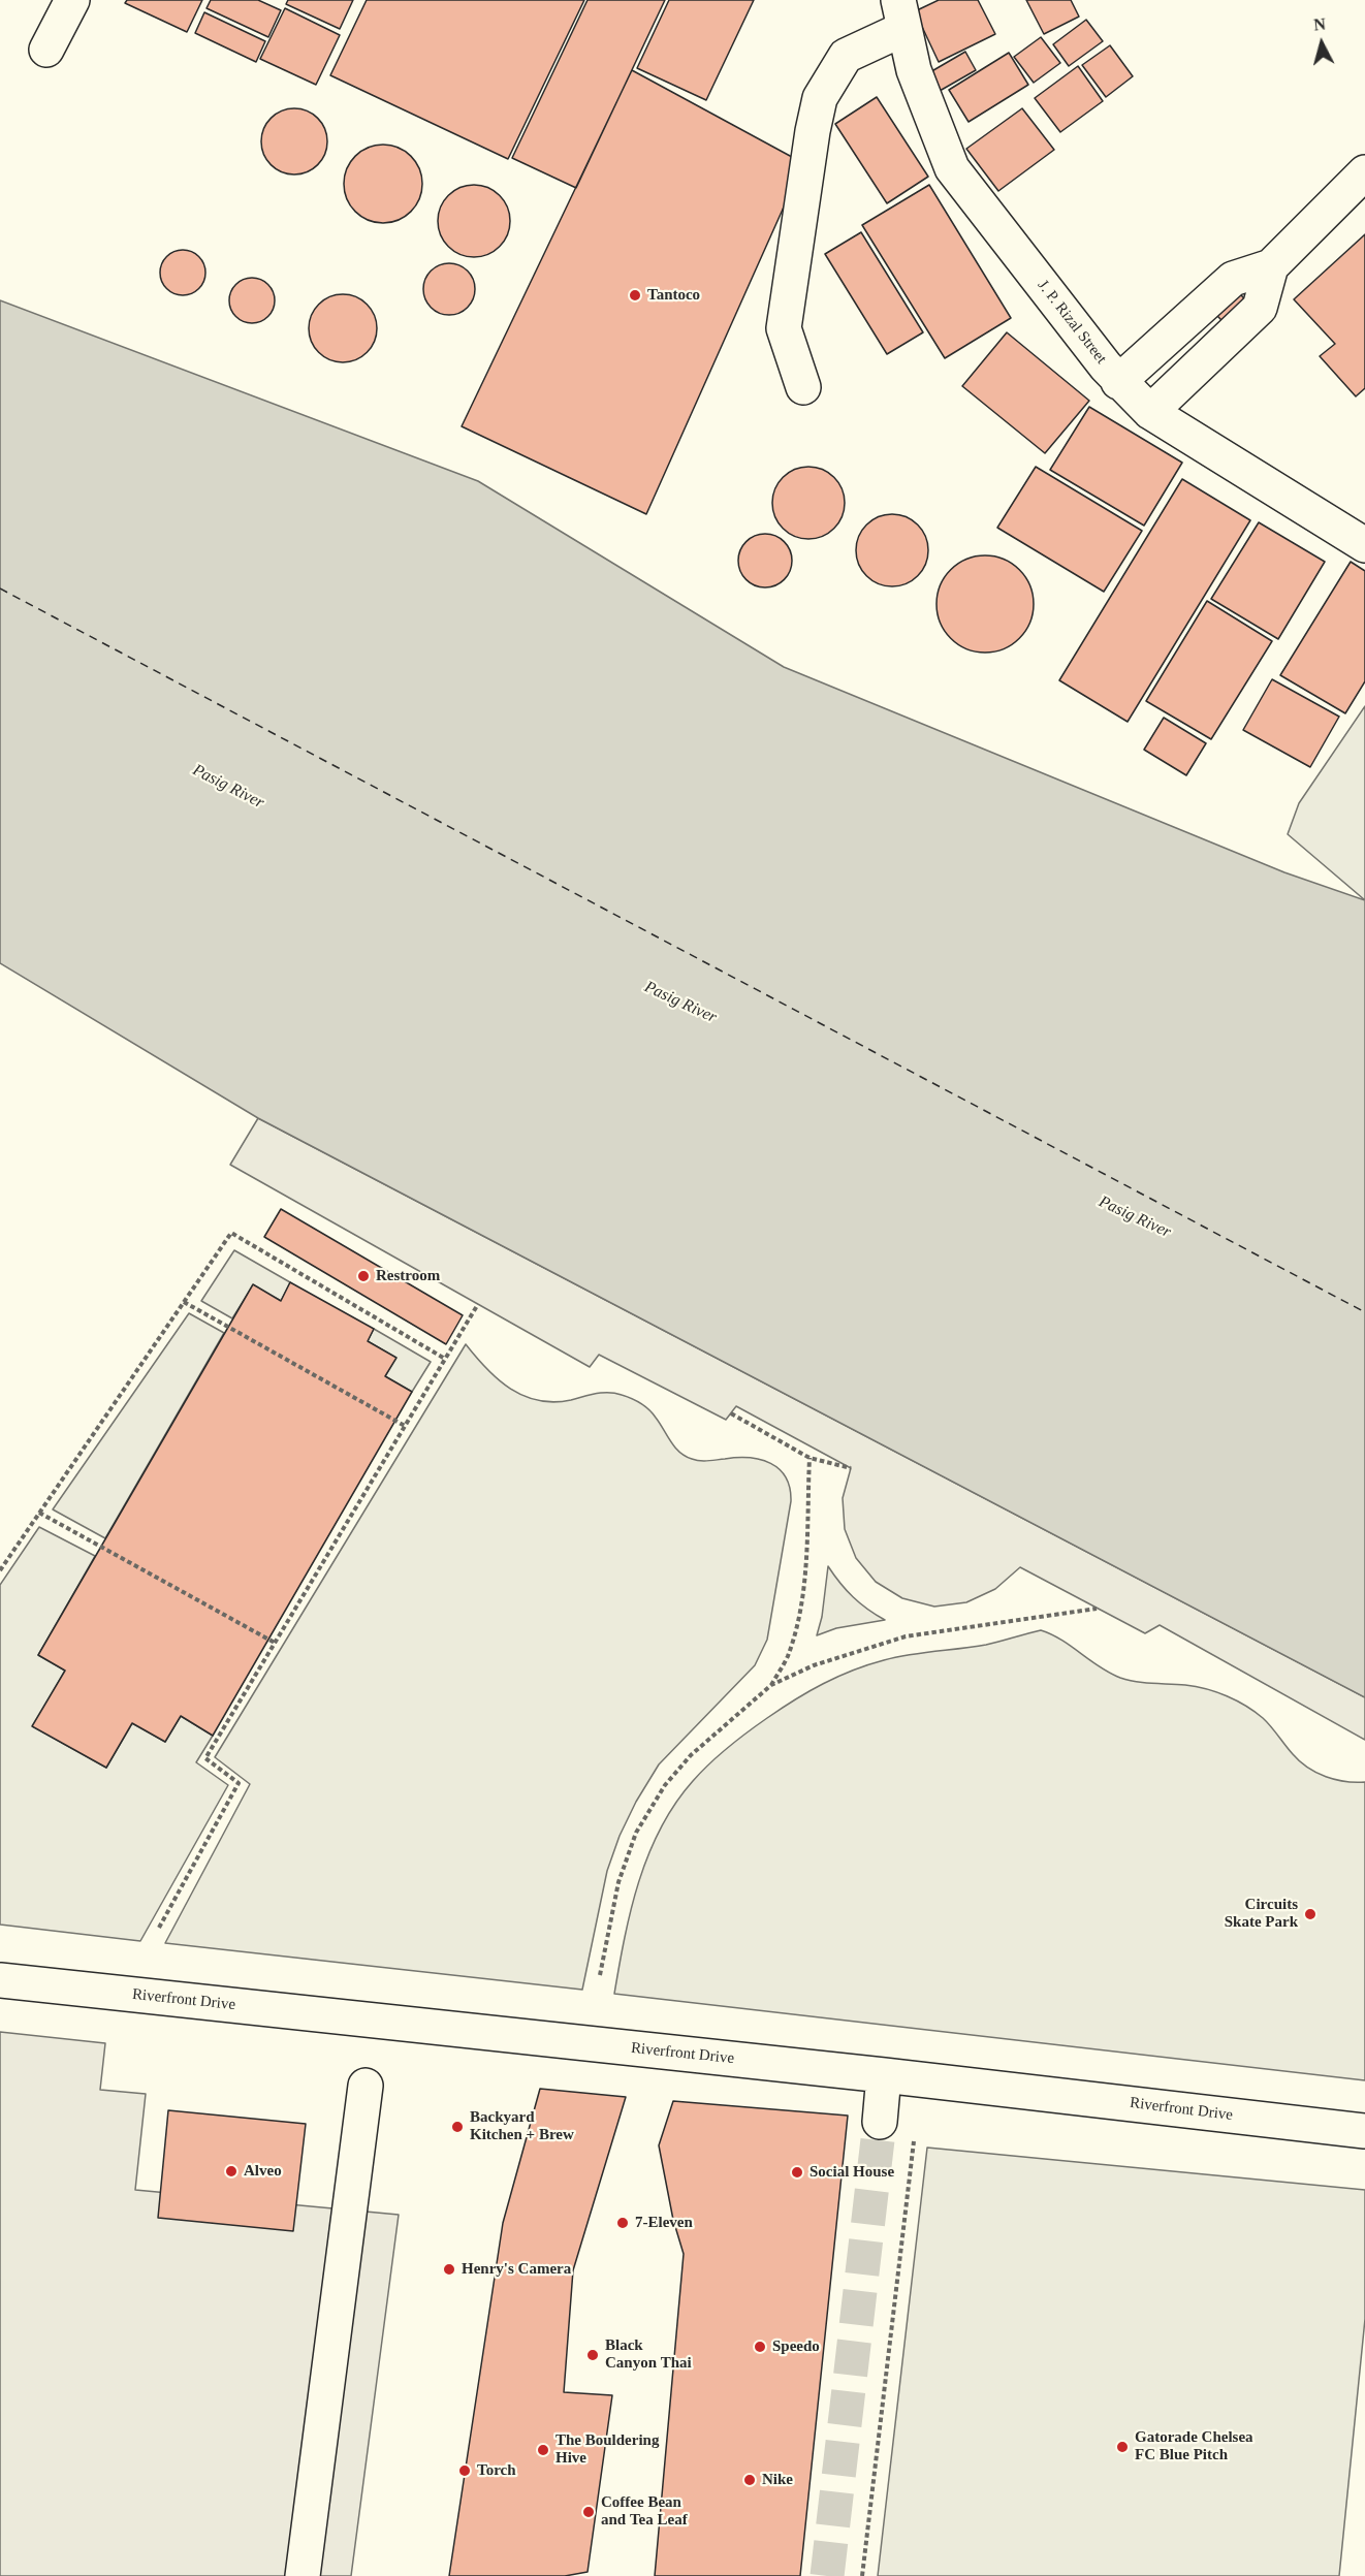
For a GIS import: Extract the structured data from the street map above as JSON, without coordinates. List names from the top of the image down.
{
  "streets": {
    "street": ["J. P. Rizal Street", "Riverfront Drive"]
  },
  "water": ["Pasig River"],
  "places": [
    "Tantoco",
    "Restroom",
    "Circuits Skate Park",
    "Backyard Kitchen + Brew",
    "Alveo",
    "Social House",
    "7-Eleven",
    "Henry's Camera",
    "Speedo",
    "Black Canyon Thai",
    "Gatorade Chelsea FC Blue Pitch",
    "The Bouldering Hive",
    "Torch",
    "Nike",
    "Coffee Bean and Tea Leaf"
  ],
  "north": "top"
}
